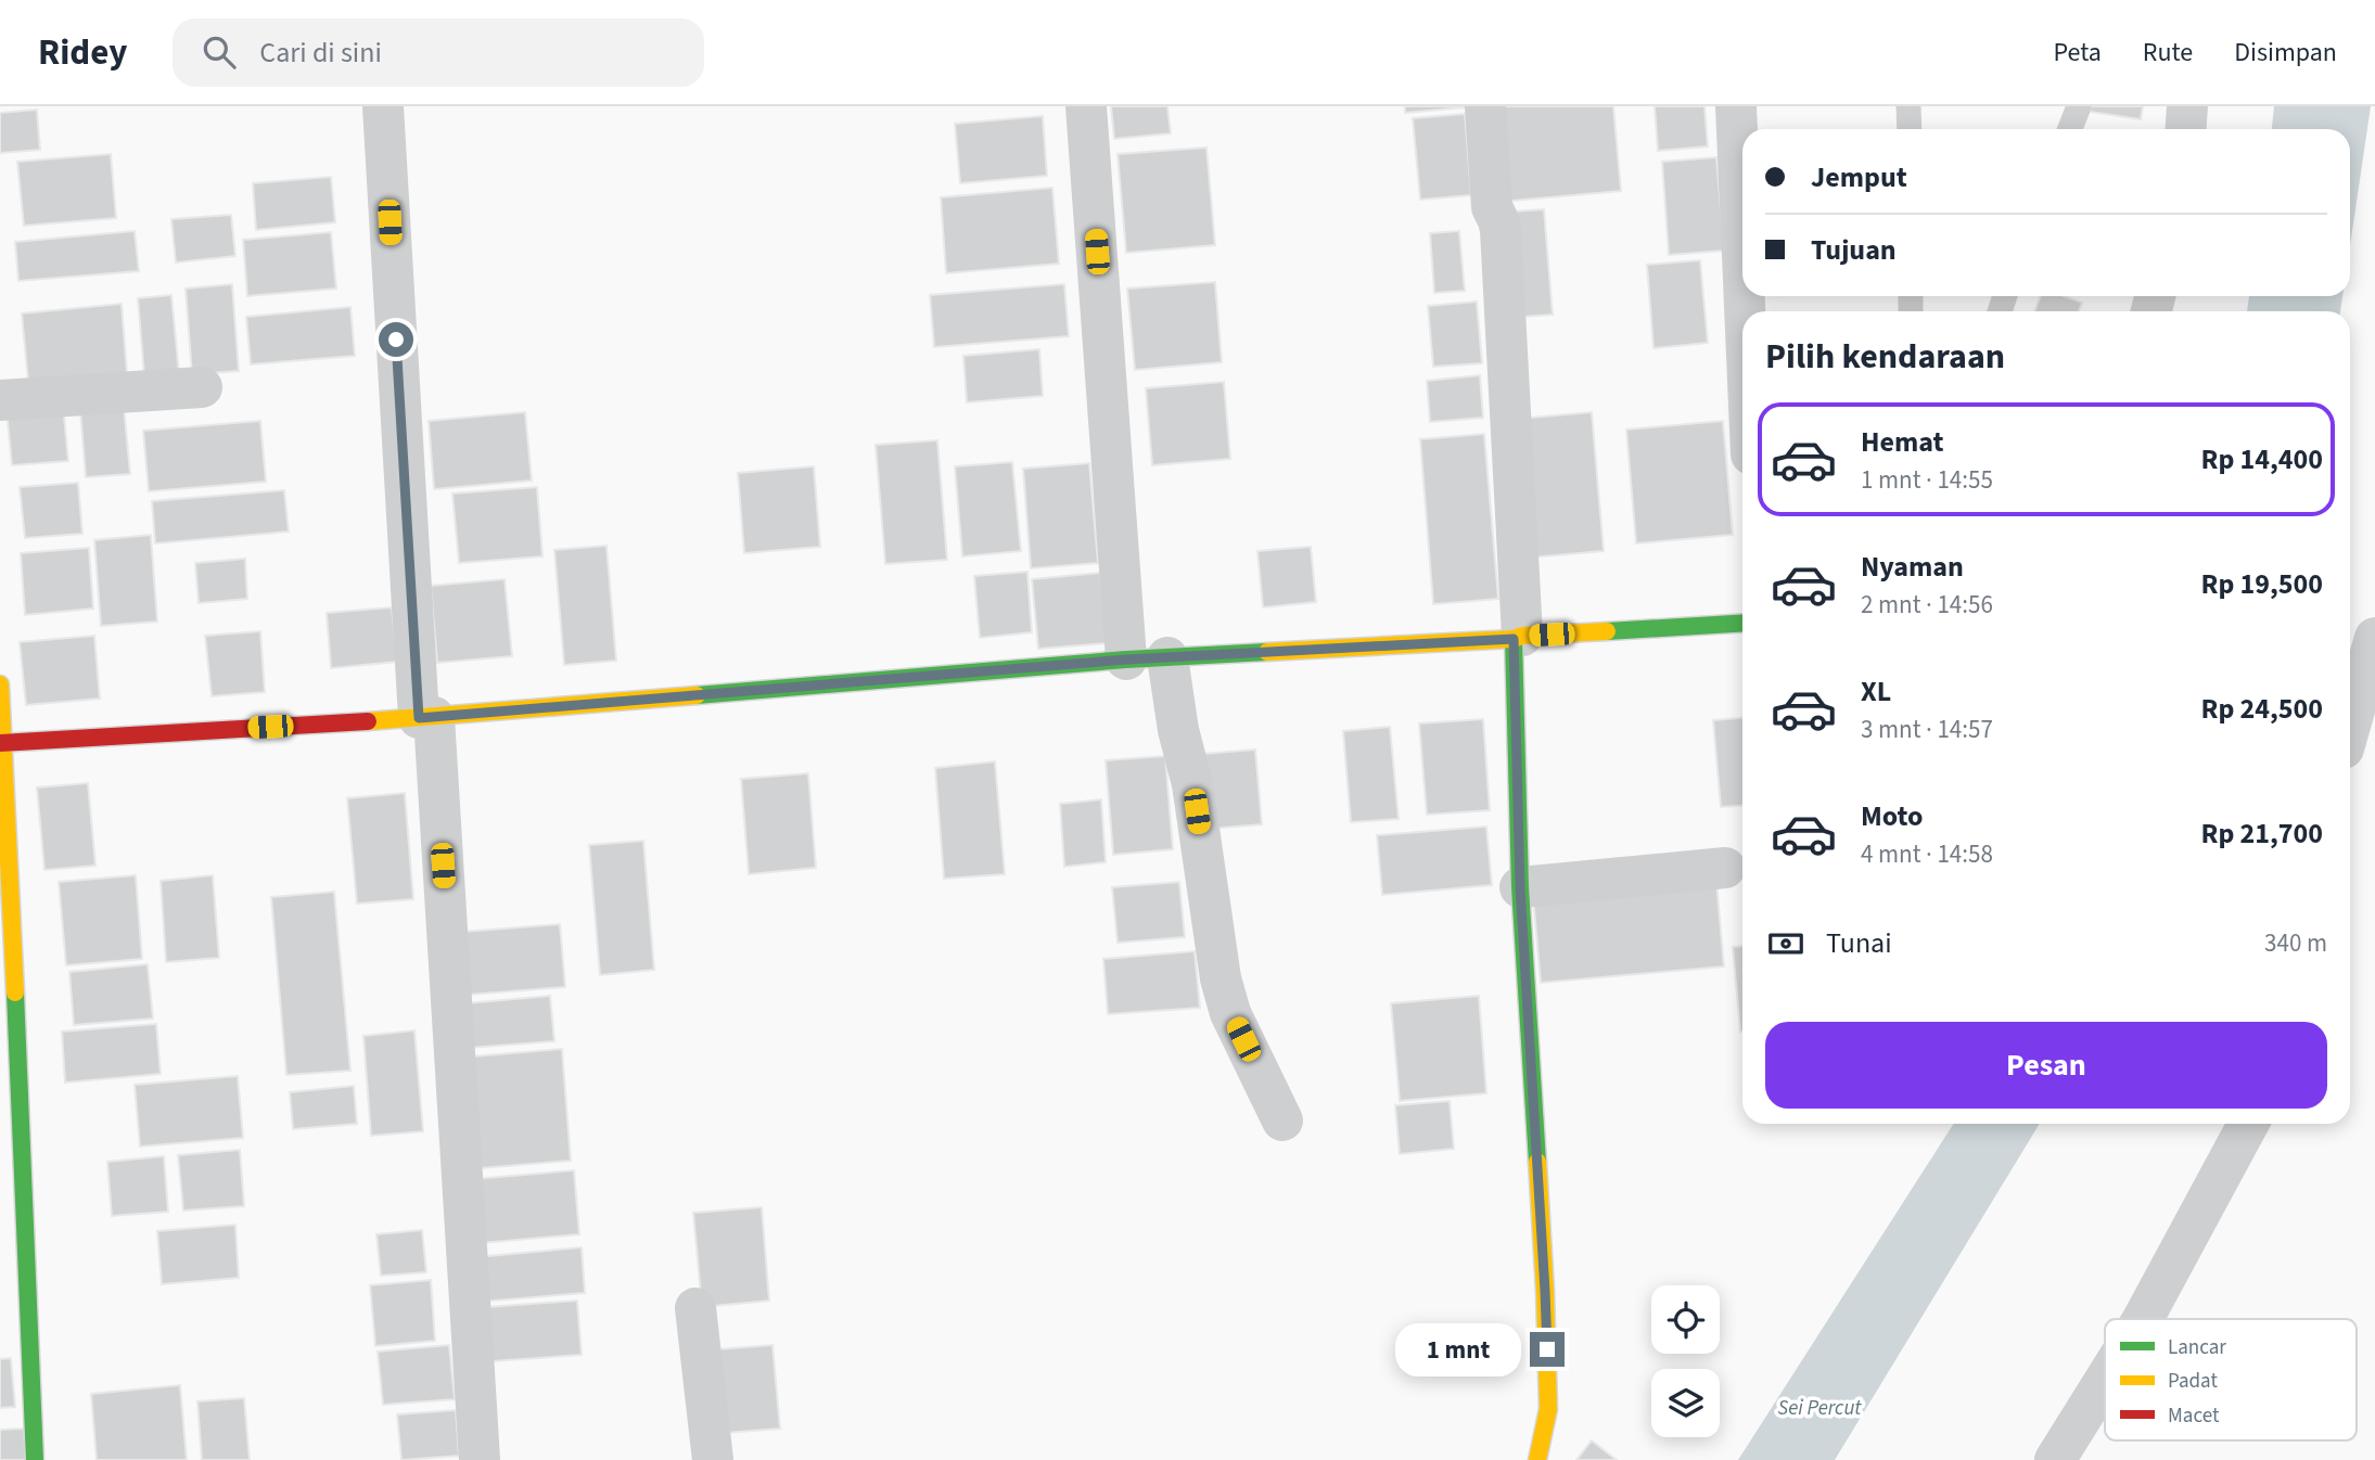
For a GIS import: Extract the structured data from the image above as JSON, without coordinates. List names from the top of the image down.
{
  "water": ["Sei Percut"],
  "legend": ["Lancar", "Padat", "Macet"],
  "page": {
    "header": "Ridey",
    "search": "Cari di sini",
    "nav": ["Peta", "Rute", "Disimpan"],
    "banner": ["Jemput", "Tujuan"],
    "heading": "Pilih kendaraan",
    "list": [
      {
        "name": "Hemat",
        "note": "1 mnt · 14:55",
        "value": "Rp 14,400"
      },
      {
        "name": "Nyaman",
        "note": "2 mnt · 14:56",
        "value": "Rp 19,500"
      },
      {
        "name": "XL",
        "note": "3 mnt · 14:57",
        "value": "Rp 24,500"
      },
      {
        "name": "Moto",
        "note": "4 mnt · 14:58",
        "value": "Rp 21,700"
      }
    ],
    "pay": ["Tunai", "340 m"],
    "buttons": "Pesan",
    "bubble": "1 mnt"
  }
}
